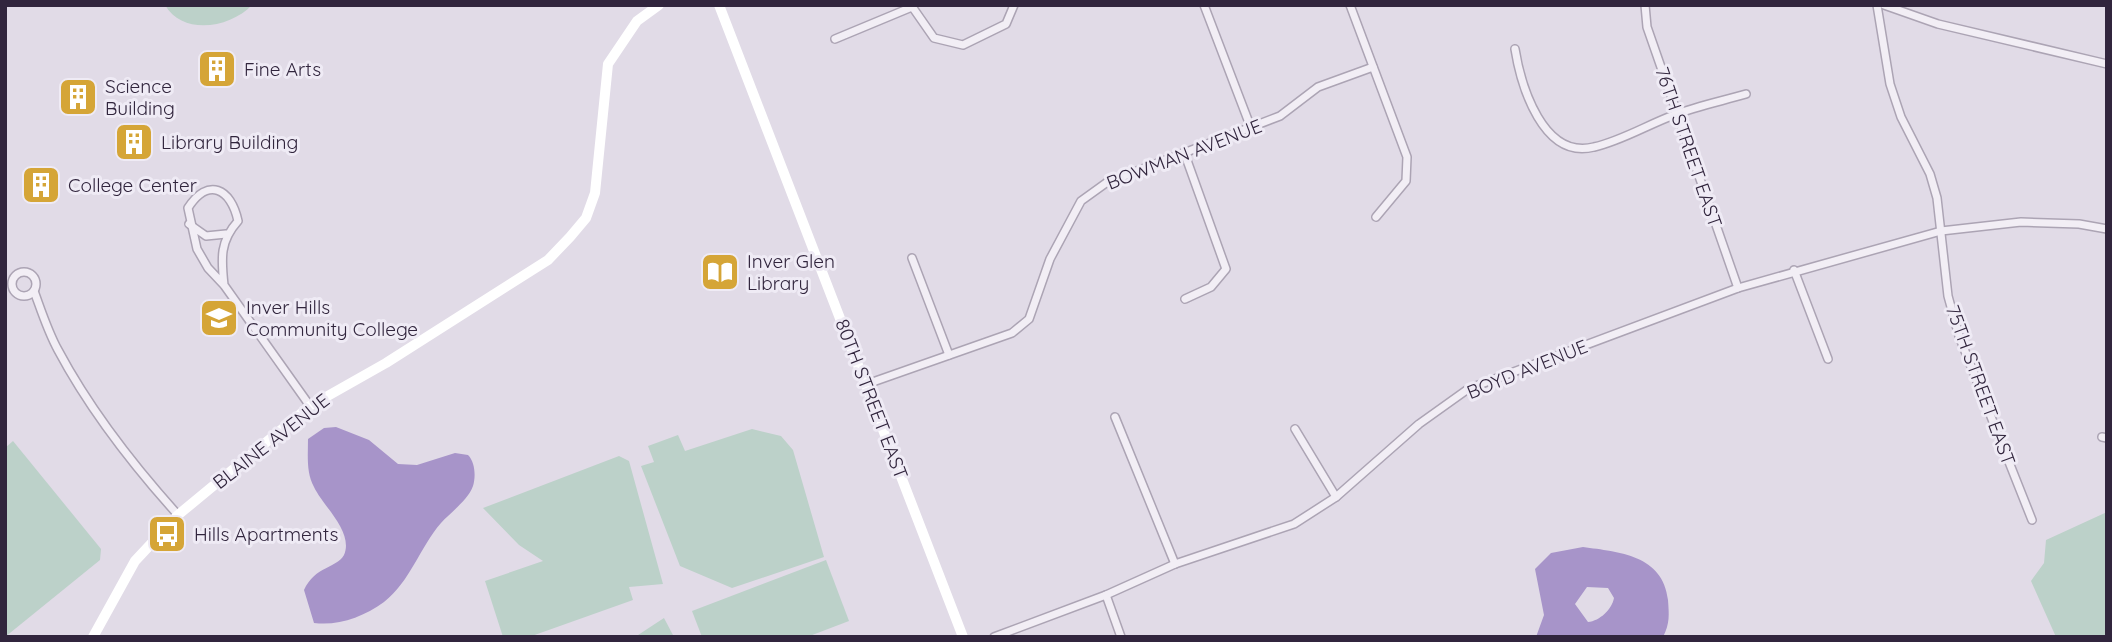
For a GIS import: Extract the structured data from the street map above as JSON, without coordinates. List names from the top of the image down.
{
  "streets": {
    "street": [
      "76TH STREET EAST",
      "BOWMAN AVENUE",
      "BOYD AVENUE",
      "75TH STREET EAST",
      "80TH STREET EAST",
      "BLAINE AVENUE"
    ]
  },
  "crossings": [
    ["76TH STREET EAST", "BOYD AVENUE"],
    ["BOWMAN AVENUE", "80TH STREET EAST"],
    ["BOYD AVENUE", "75TH STREET EAST"]
  ],
  "places": {
    "building": [
      "Fine Arts",
      "Science Building",
      "Library Building",
      "College Center"
    ],
    "library": ["Inver Glen Library"],
    "school or university": ["Inver Hills Community College"],
    "bus stop": ["Hills Apartments"]
  }
}
